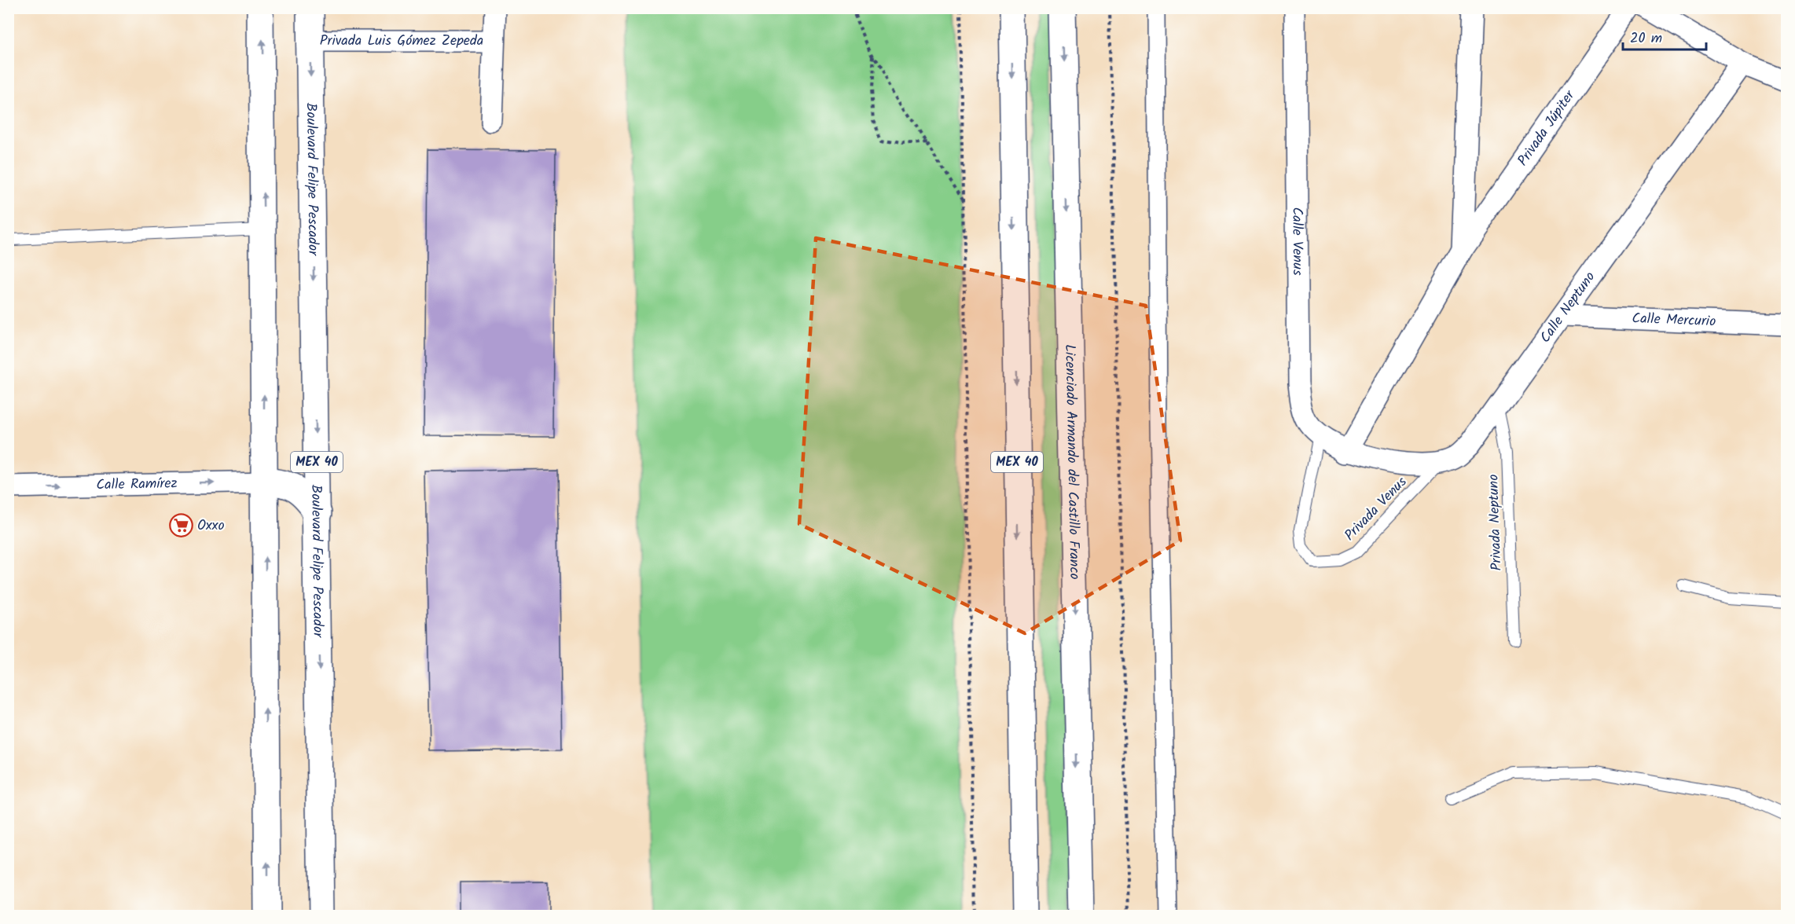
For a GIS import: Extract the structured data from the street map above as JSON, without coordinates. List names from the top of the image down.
{
  "streets": {
    "main road": ["Boulevard Felipe Pescador", "MEX 40", "Licenciado Armando del Castillo Franco"],
    "street": [
      "Privada Luis Gómez Zepeda",
      "Privada Júpiter",
      "Calle Venus",
      "Calle Neptuno",
      "Calle Mercurio",
      "Calle Ramírez"
    ],
    "lane": ["Privada Venus", "Privada Neptuno"]
  },
  "crossings": [
    ["Privada Luis Gómez Zepeda", "Boulevard Felipe Pescador"],
    ["Privada Júpiter", "Calle Venus"],
    ["Privada Júpiter", "Calle Neptuno"],
    ["Calle Venus", "Calle Neptuno"],
    ["Calle Venus", "Privada Venus"],
    ["Calle Neptuno", "Calle Mercurio"],
    ["Calle Neptuno", "Privada Venus"],
    ["Calle Neptuno", "Privada Neptuno"]
  ],
  "one_way": ["Calle Ramírez"],
  "places": {
    "supermarket": ["Oxxo"]
  },
  "scale_bar": "20 m"
}
